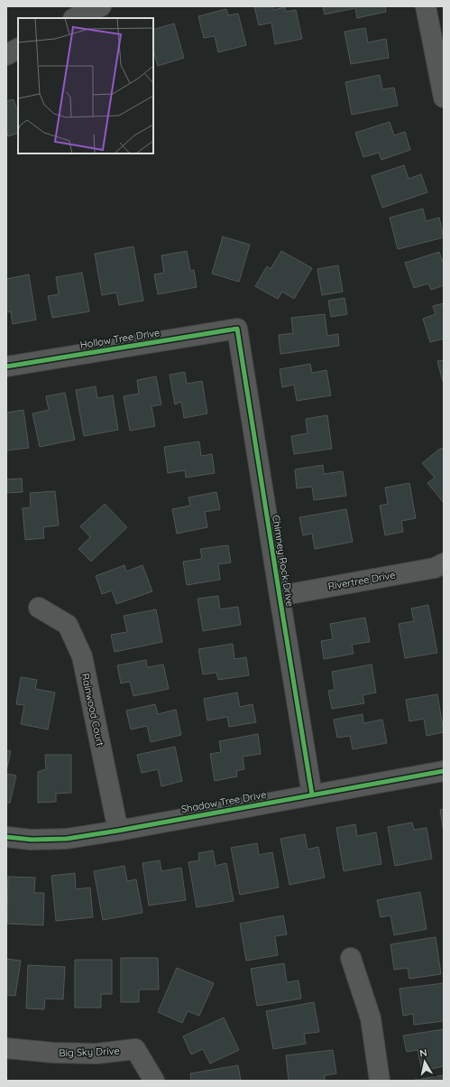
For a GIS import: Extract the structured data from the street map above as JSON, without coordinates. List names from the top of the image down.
{
  "streets": {
    "street": [
      "Hollow Tree Drive",
      "Chimney Rock Drive",
      "Rivertree Drive",
      "Rainwood Court",
      "Shadow Tree Drive",
      "Big Sky Drive"
    ]
  },
  "crossings": [
    ["Hollow Tree Drive", "Chimney Rock Drive"],
    ["Chimney Rock Drive", "Rivertree Drive"],
    ["Chimney Rock Drive", "Shadow Tree Drive"],
    ["Rainwood Court", "Shadow Tree Drive"]
  ],
  "north": "top"
}
